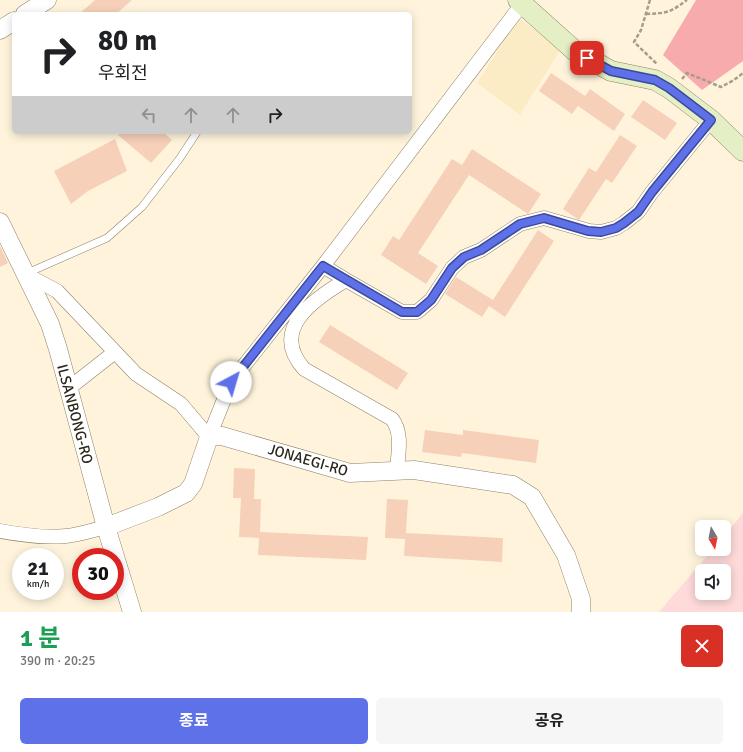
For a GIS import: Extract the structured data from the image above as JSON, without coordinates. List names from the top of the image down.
{
  "streets": {
    "street": ["ILSANBONG-RO", "JONAEGI-RO"]
  },
  "north": "bottom",
  "page": {
    "turn": ["80 m", "우회전"],
    "speed": "21 km/h",
    "limit": "30",
    "heading": ["1 분", "390 m · 20:25"],
    "buttons": ["종료", "공유"]
  }
}
